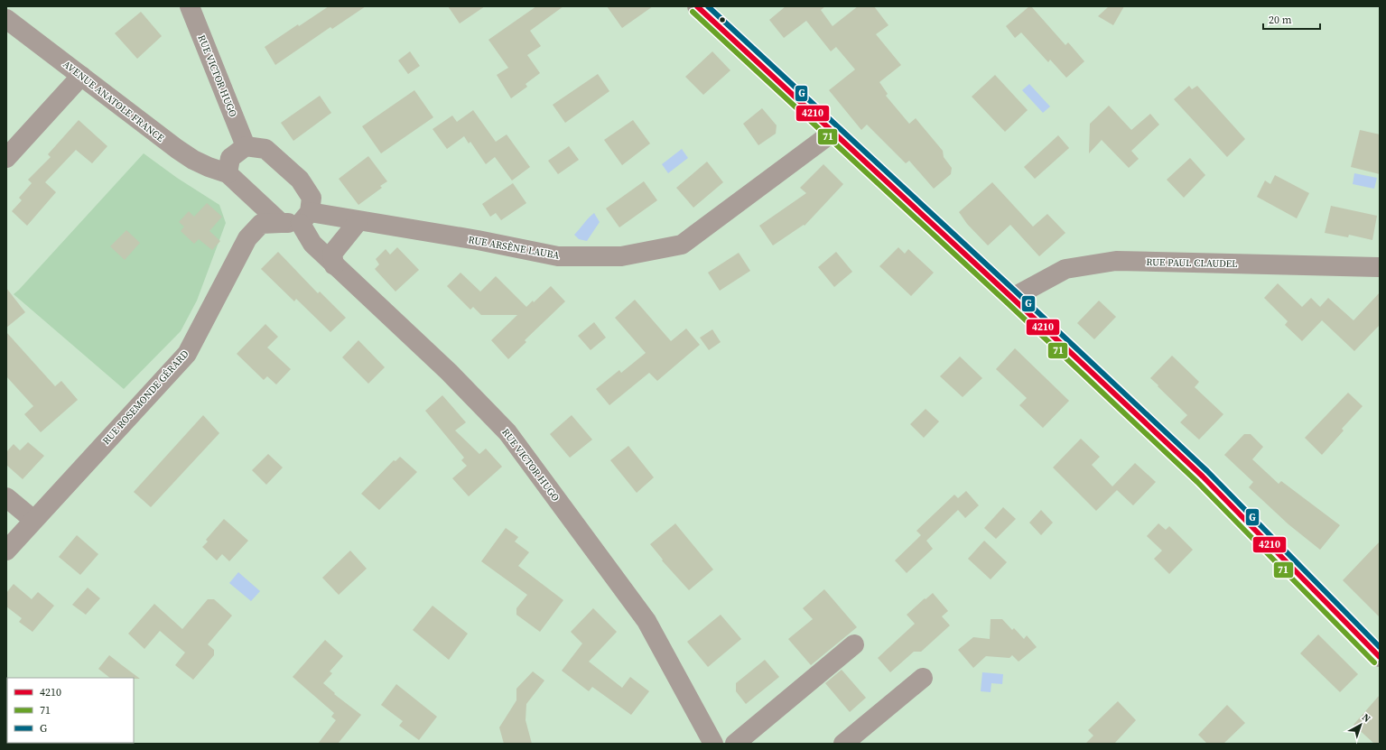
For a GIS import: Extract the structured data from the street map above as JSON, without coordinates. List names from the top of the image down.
{
  "streets": {
    "street": [
      "RUE VICTOR HUGO",
      "AVENUE ANATOLE FRANCE",
      "RUE ARSÈNE LAUBA",
      "RUE PAUL CLAUDEL",
      "RUE ROSEMONDE GÉRARD"
    ]
  },
  "crossings": [
    ["RUE VICTOR HUGO", "RUE ARSÈNE LAUBA"],
    ["RUE VICTOR HUGO", "RUE ROSEMONDE GÉRARD"],
    ["RUE ARSÈNE LAUBA", "RUE ROSEMONDE GÉRARD"]
  ],
  "lines": ["transit line 4210", "transit line G", "transit line 71"],
  "legend": ["4210", "71", "G"],
  "scale_bar": "20 m",
  "north": "top right"
}
